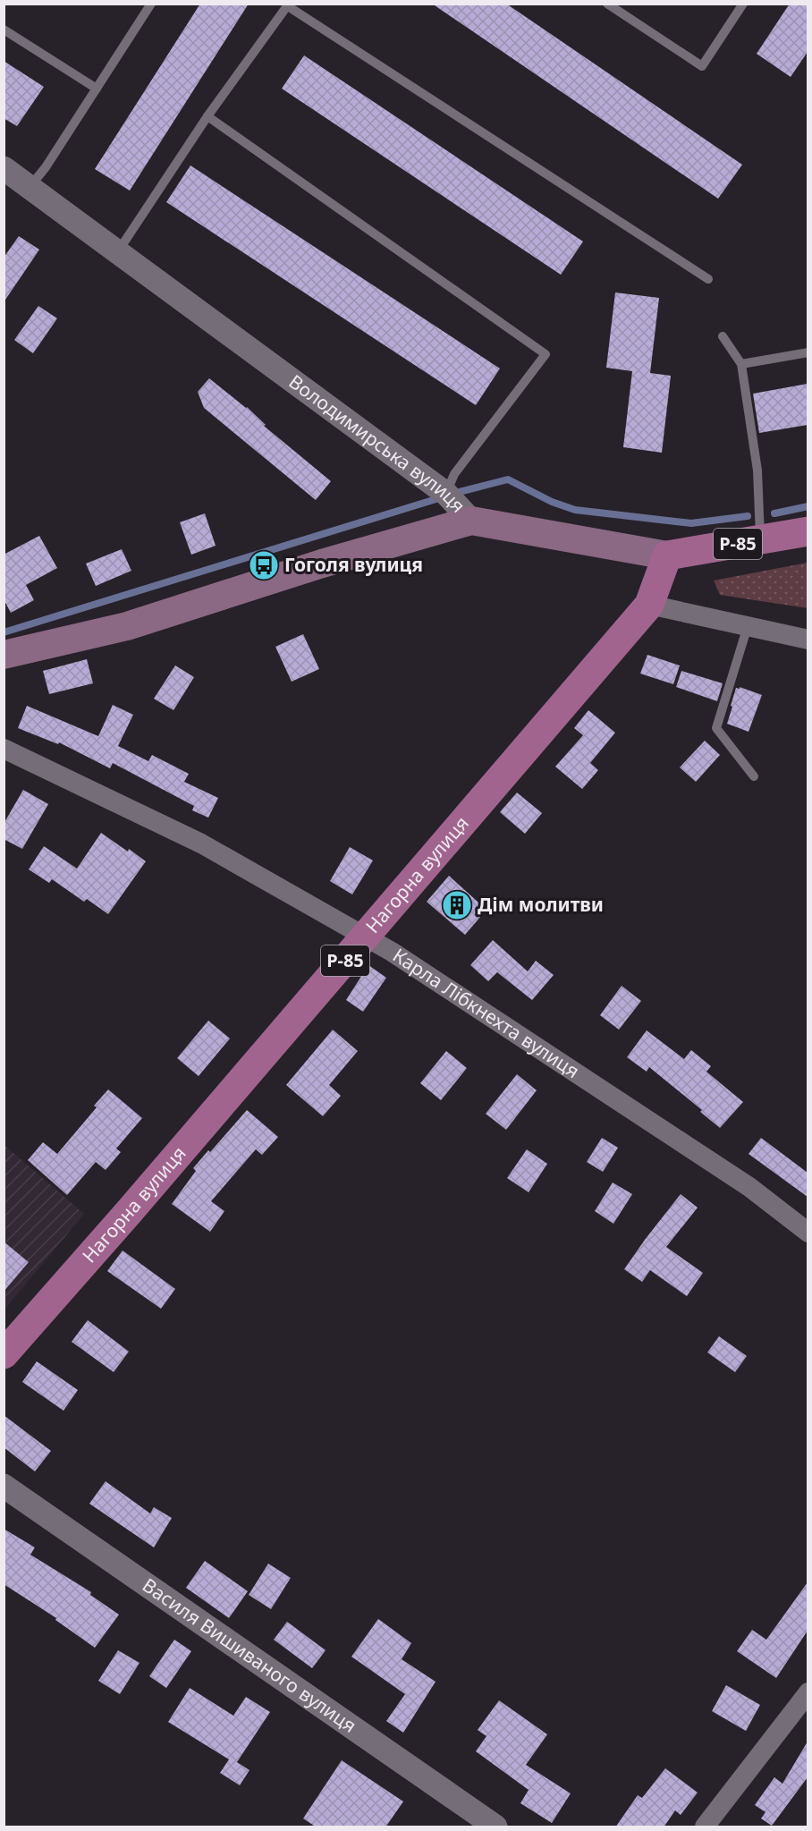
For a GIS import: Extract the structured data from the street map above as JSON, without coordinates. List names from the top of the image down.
{
  "streets": {
    "main road": ["Володимирська вулиця", "Р-85", "Нагорна вулиця"],
    "street": ["Карла Лібкнехта вулиця", "Василя Вишиваного вулиця"]
  },
  "crossings": [
    ["Володимирська вулиця", "Нагорна вулиця"],
    ["Нагорна вулиця", "Карла Лібкнехта вулиця"]
  ],
  "places": {
    "bus stop": ["Гоголя вулиця"],
    "building": ["Дім молитви"]
  }
}
